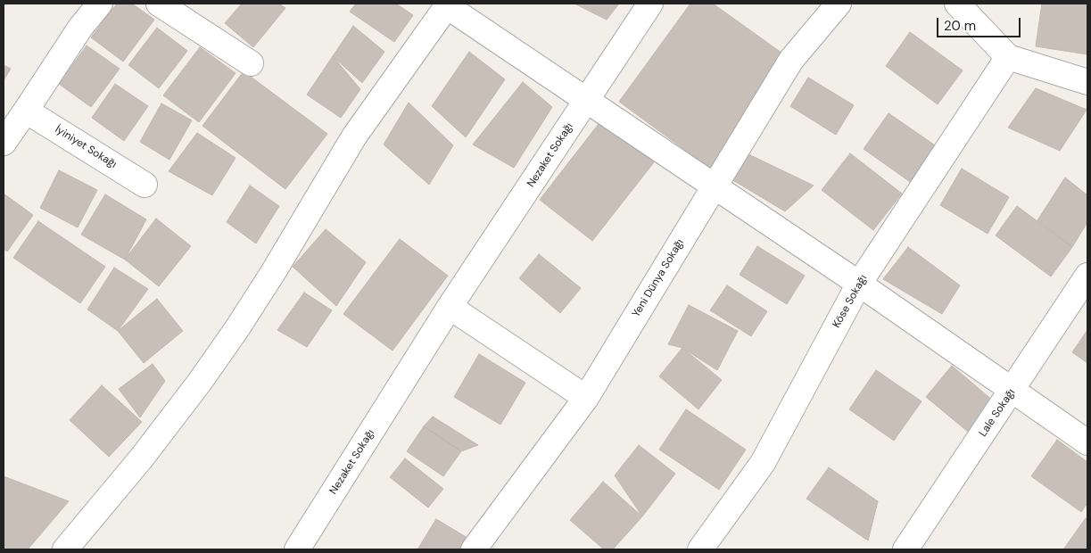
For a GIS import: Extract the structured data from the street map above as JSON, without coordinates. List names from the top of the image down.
{
  "streets": {
    "street": [
      "İyiniyet Sokağı",
      "Nezaket Sokağı",
      "Yeni Dünya Sokağı",
      "Köse Sokağı",
      "Lale Sokağı"
    ]
  },
  "scale_bar": "20 m"
}
